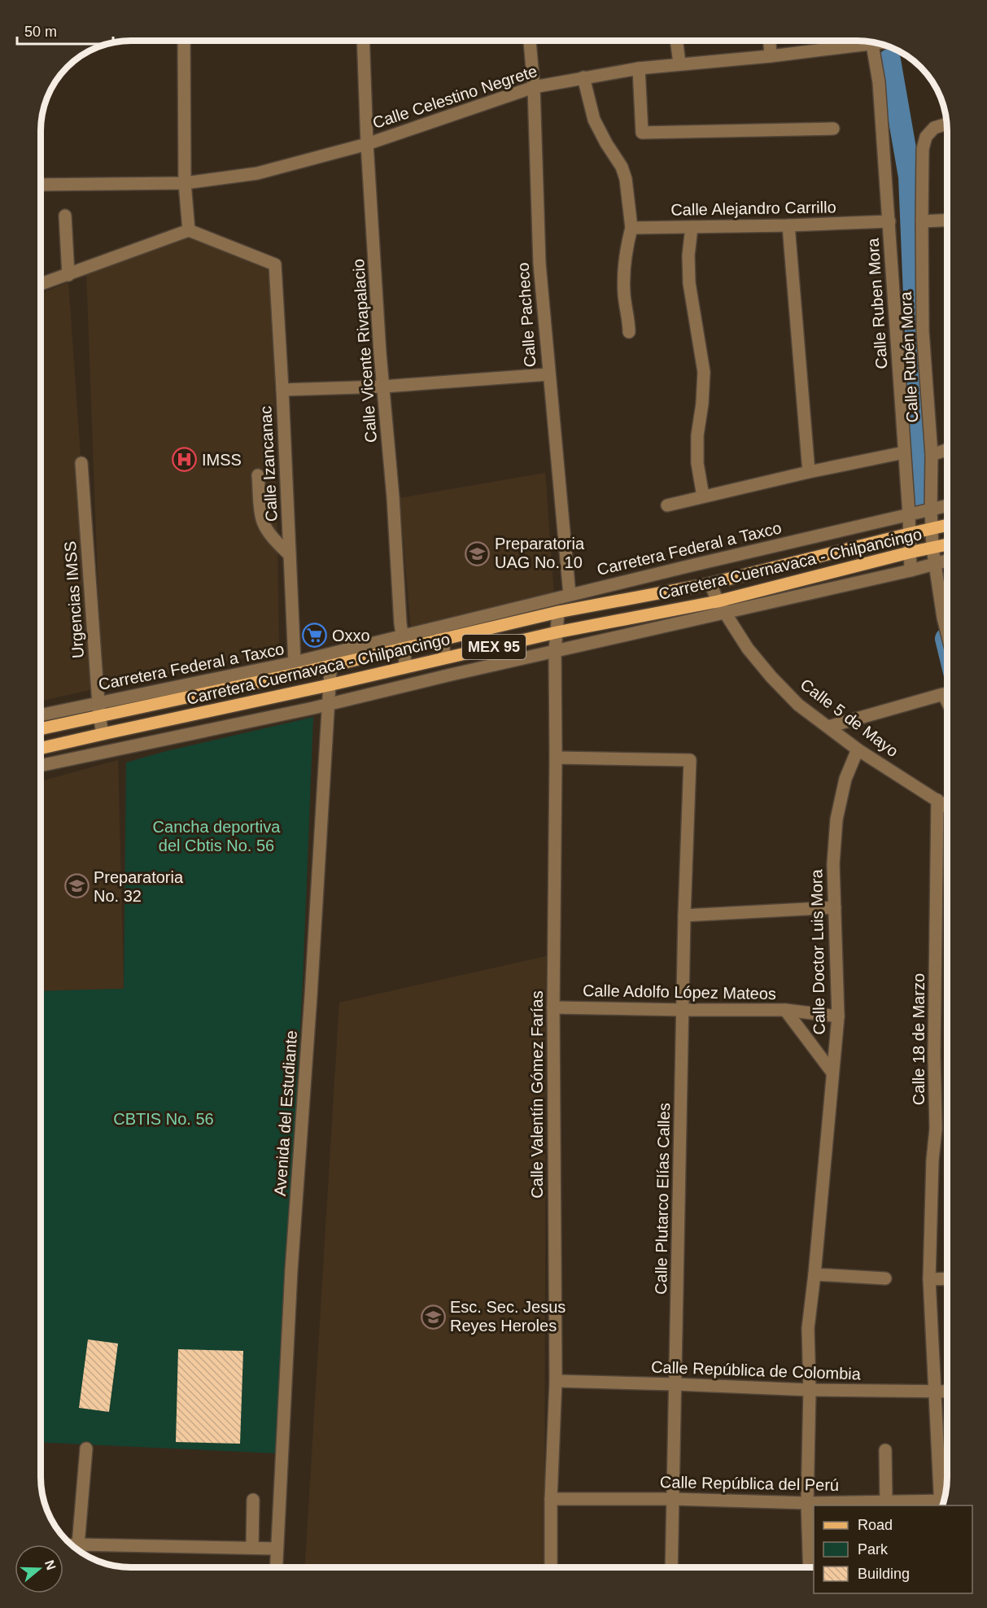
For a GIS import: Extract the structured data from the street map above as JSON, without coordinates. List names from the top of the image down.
{
  "streets": {
    "main road": ["Carretera Cuernavaca - Chilpancingo", "MEX 95"],
    "street": [
      "Calle Celestino Negrete",
      "Calle Alejandro Carrillo",
      "Calle Ruben Mora",
      "Calle Pacheco",
      "Calle Vicente Rivapalacio",
      "Calle Rubén Mora",
      "Calle Izancanac",
      "Carretera Federal a Taxco",
      "Urgencias IMSS",
      "Calle 5 de Mayo",
      "Calle Doctor Luis Mora",
      "Calle Adolfo López Mateos",
      "Calle 18 de Marzo",
      "Calle Valentín Gómez Farías",
      "Avenida del Estudiante",
      "Calle Plutarco Elías Calles",
      "Calle República de Colombia",
      "Calle República del Perú"
    ]
  },
  "crossings": [
    ["Calle Celestino Negrete", "Calle Pacheco"],
    ["Calle Celestino Negrete", "Calle Vicente Rivapalacio"],
    ["Calle Alejandro Carrillo", "Calle Ruben Mora"],
    ["Calle Ruben Mora", "Carretera Federal a Taxco"],
    ["Calle Ruben Mora", "Carretera Cuernavaca - Chilpancingo"],
    ["Calle Pacheco", "Carretera Federal a Taxco"],
    ["Calle Vicente Rivapalacio", "Carretera Cuernavaca - Chilpancingo"],
    ["Calle Rubén Mora", "Carretera Federal a Taxco"],
    ["Calle Rubén Mora", "Carretera Cuernavaca - Chilpancingo"],
    ["Calle Izancanac", "Carretera Federal a Taxco"],
    ["Carretera Federal a Taxco", "Carretera Cuernavaca - Chilpancingo"],
    ["Carretera Federal a Taxco", "Urgencias IMSS"],
    ["Carretera Federal a Taxco", "Avenida del Estudiante"],
    ["Carretera Cuernavaca - Chilpancingo", "Urgencias IMSS"],
    ["Carretera Cuernavaca - Chilpancingo", "Calle 5 de Mayo"],
    ["Carretera Cuernavaca - Chilpancingo", "Calle Valentín Gómez Farías"],
    ["Carretera Cuernavaca - Chilpancingo", "Avenida del Estudiante"],
    ["Calle 5 de Mayo", "Calle Doctor Luis Mora"],
    ["Calle 5 de Mayo", "Calle 18 de Marzo"],
    ["Calle Doctor Luis Mora", "Calle Adolfo López Mateos"],
    ["Calle Doctor Luis Mora", "Calle República de Colombia"],
    ["Calle Doctor Luis Mora", "Calle República del Perú"],
    ["Calle Adolfo López Mateos", "Calle Valentín Gómez Farías"],
    ["Calle Adolfo López Mateos", "Calle Plutarco Elías Calles"],
    ["Calle 18 de Marzo", "Calle República de Colombia"],
    ["Calle 18 de Marzo", "Calle República del Perú"],
    ["Calle Valentín Gómez Farías", "Calle Plutarco Elías Calles"],
    ["Calle Valentín Gómez Farías", "Calle República de Colombia"],
    ["Calle Valentín Gómez Farías", "Calle República del Perú"],
    ["Calle Plutarco Elías Calles", "Calle República de Colombia"],
    ["Calle Plutarco Elías Calles", "Calle República del Perú"]
  ],
  "parks": ["Cancha deportiva del Cbtis No. 56", "CBTIS No. 56"],
  "places": {
    "hospital": ["IMSS"],
    "school or university": ["Preparatoria UAG No. 10", "Preparatoria No. 32", "Esc. Sec. Jesus Reyes Heroles"],
    "supermarket": ["Oxxo"]
  },
  "legend": ["Road", "Park", "Building"],
  "scale_bar": "50 m",
  "north": "right"
}
